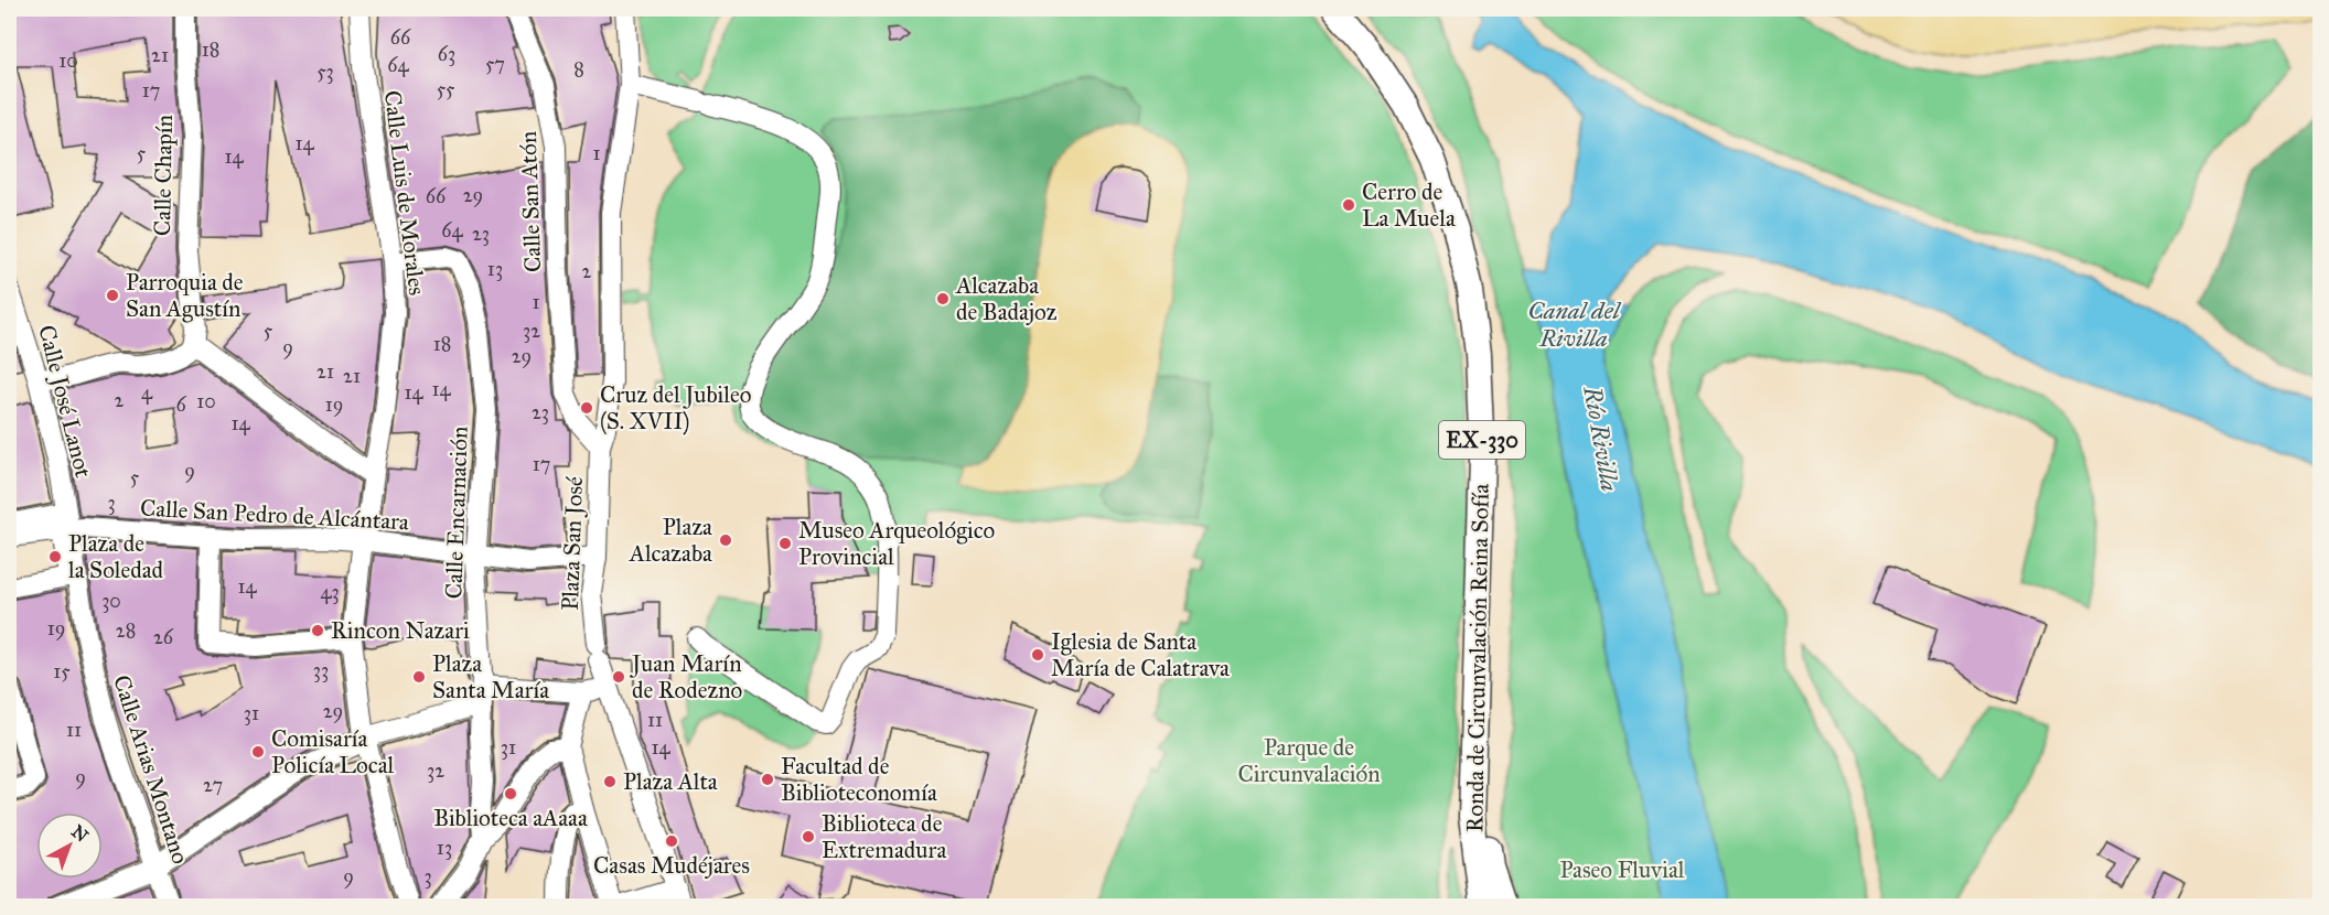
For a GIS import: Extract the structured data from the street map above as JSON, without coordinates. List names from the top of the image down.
{
  "streets": {
    "main road": ["EX-330", "Ronda de Circunvalación Reina Sofía"],
    "street": [
      "Calle Chapín",
      "Calle Luis de Morales",
      "Calle San Atón",
      "Calle José Lanot",
      "Calle Encarnación",
      "Calle San Pedro de Alcántara",
      "Plaza San José",
      "Calle Arias Montano"
    ]
  },
  "crossings": [
    ["Calle Luis de Morales", "Calle Encarnación"],
    ["Calle Luis de Morales", "Calle San Pedro de Alcántara"],
    ["Calle San Atón", "Plaza San José"],
    ["Calle José Lanot", "Calle San Pedro de Alcántara"],
    ["Calle José Lanot", "Calle Arias Montano"],
    ["Calle Encarnación", "Calle San Pedro de Alcántara"],
    ["Calle San Pedro de Alcántara", "Plaza San José"],
    ["Calle San Pedro de Alcántara", "Calle Arias Montano"]
  ],
  "water": ["Canal del Rivilla", "Río Rivilla"],
  "parks": ["Parque de Circunvalación", "Paseo Fluvial"],
  "places": [
    "Cerro de La Muela",
    "Parroquia de San Agustín",
    "Alcazaba de Badajoz",
    "Cruz del Jubileo (S. XVII)",
    "Plaza Alcazaba",
    "Museo Arqueológico Provincial",
    "Plaza de la Soledad",
    "Rincon Nazari",
    "Iglesia de Santa María de Calatrava",
    "Plaza Santa María",
    "Juan Marín de Rodezno",
    "Comisaría Policía Local",
    "Facultad de Biblioteconomía",
    "Plaza Alta",
    "Biblioteca aAaaa",
    "Biblioteca de Extremadura",
    "Casas Mudéjares"
  ],
  "house_numbers": [
    "66",
    "18",
    "63",
    "21",
    "10",
    "57",
    "64",
    "8",
    "53",
    "55",
    "17",
    "14",
    "5",
    "1",
    "14",
    "29",
    "66",
    "64",
    "23",
    "13",
    "2",
    "1",
    "5",
    "32",
    "18",
    "9",
    "29",
    "21",
    "21",
    "14",
    "4",
    "14",
    "2",
    "10",
    "6",
    "19",
    "23",
    "14",
    "17",
    "9",
    "5",
    "3",
    "14",
    "43",
    "30",
    "19",
    "28",
    "26",
    "33",
    "15",
    "29",
    "31",
    "11",
    "11",
    "31",
    "14",
    "32",
    "9",
    "27",
    "13",
    "9",
    "3"
  ],
  "north": "top right"
}
